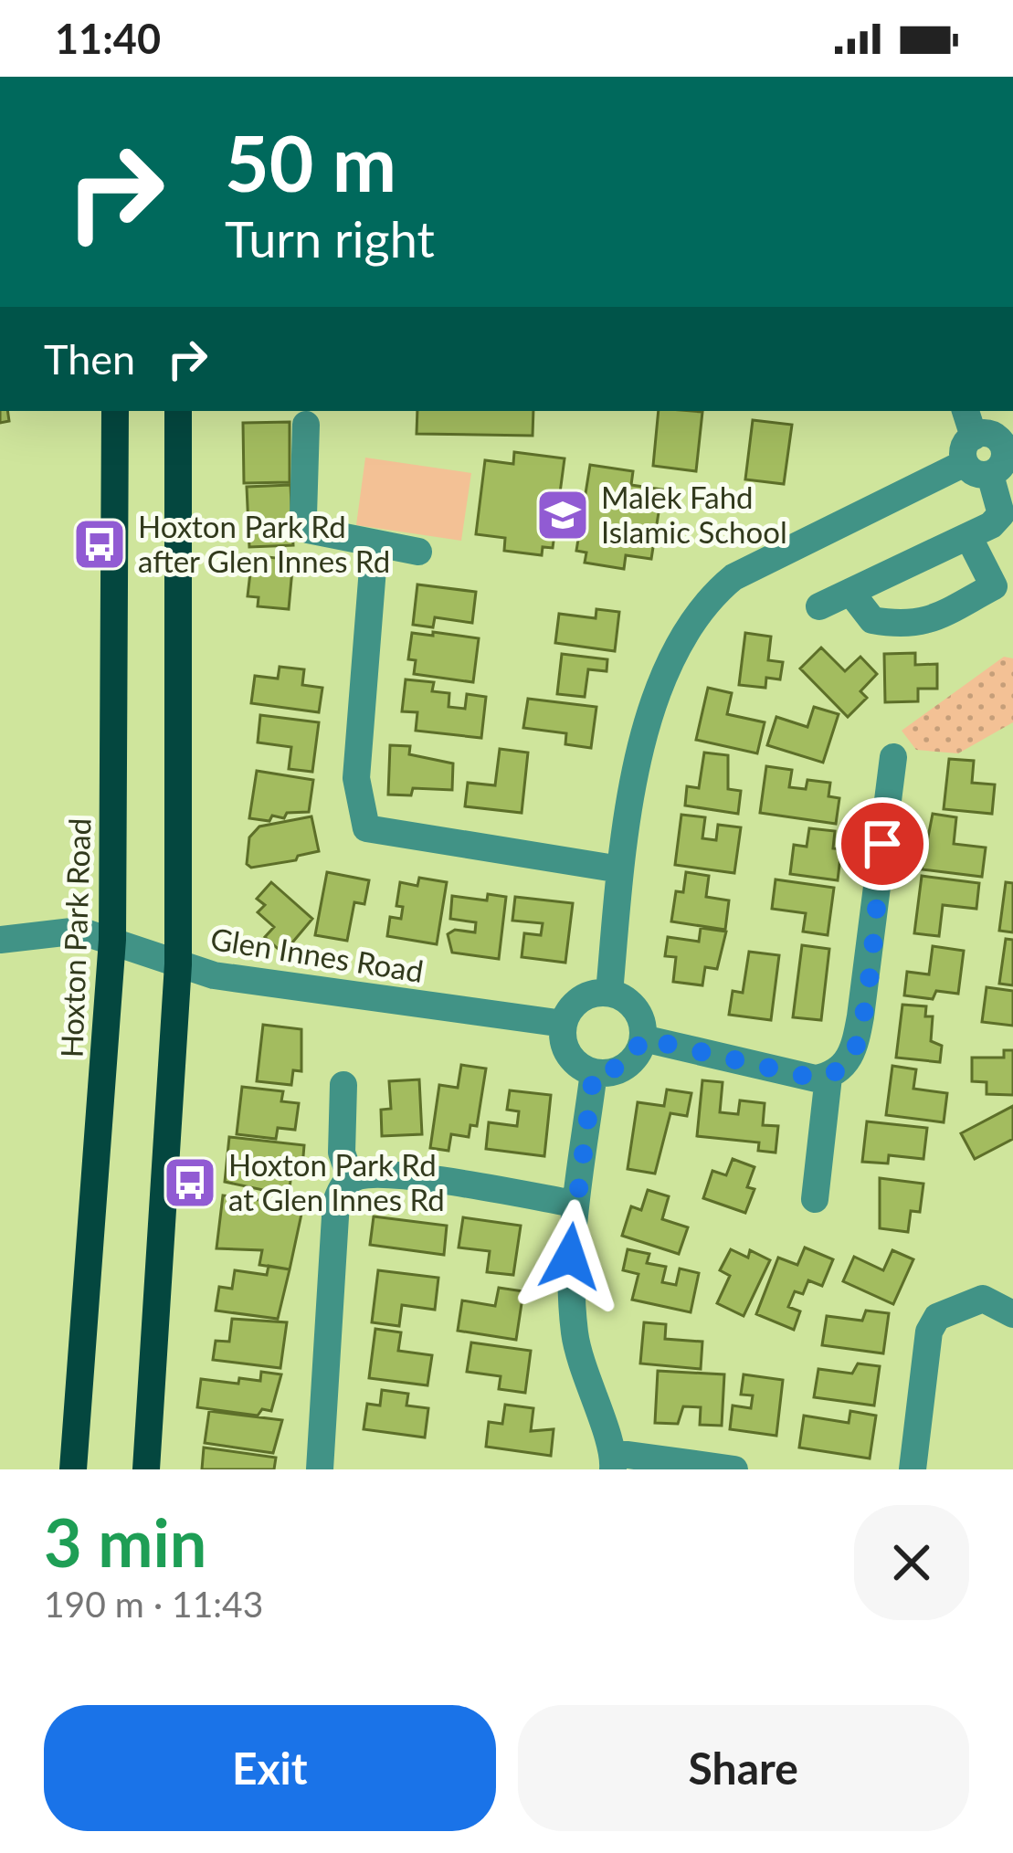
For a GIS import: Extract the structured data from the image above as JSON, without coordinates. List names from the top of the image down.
{
  "streets": {
    "main road": ["Hoxton Park Road"],
    "street": ["Glen Innes Road"]
  },
  "crossings": [
    ["Hoxton Park Road", "Glen Innes Road"]
  ],
  "places": {
    "school or university": ["Malek Fahd Islamic School"],
    "bus stop": ["Hoxton Park Rd after Glen Innes Rd", "Hoxton Park Rd at Glen Innes Rd"]
  },
  "page": {
    "status": "11:40",
    "turn": ["50 m", "Turn right"],
    "then": "Then",
    "heading": ["3 min", "190 m · 11:43"],
    "buttons": ["Exit", "Share"]
  }
}
